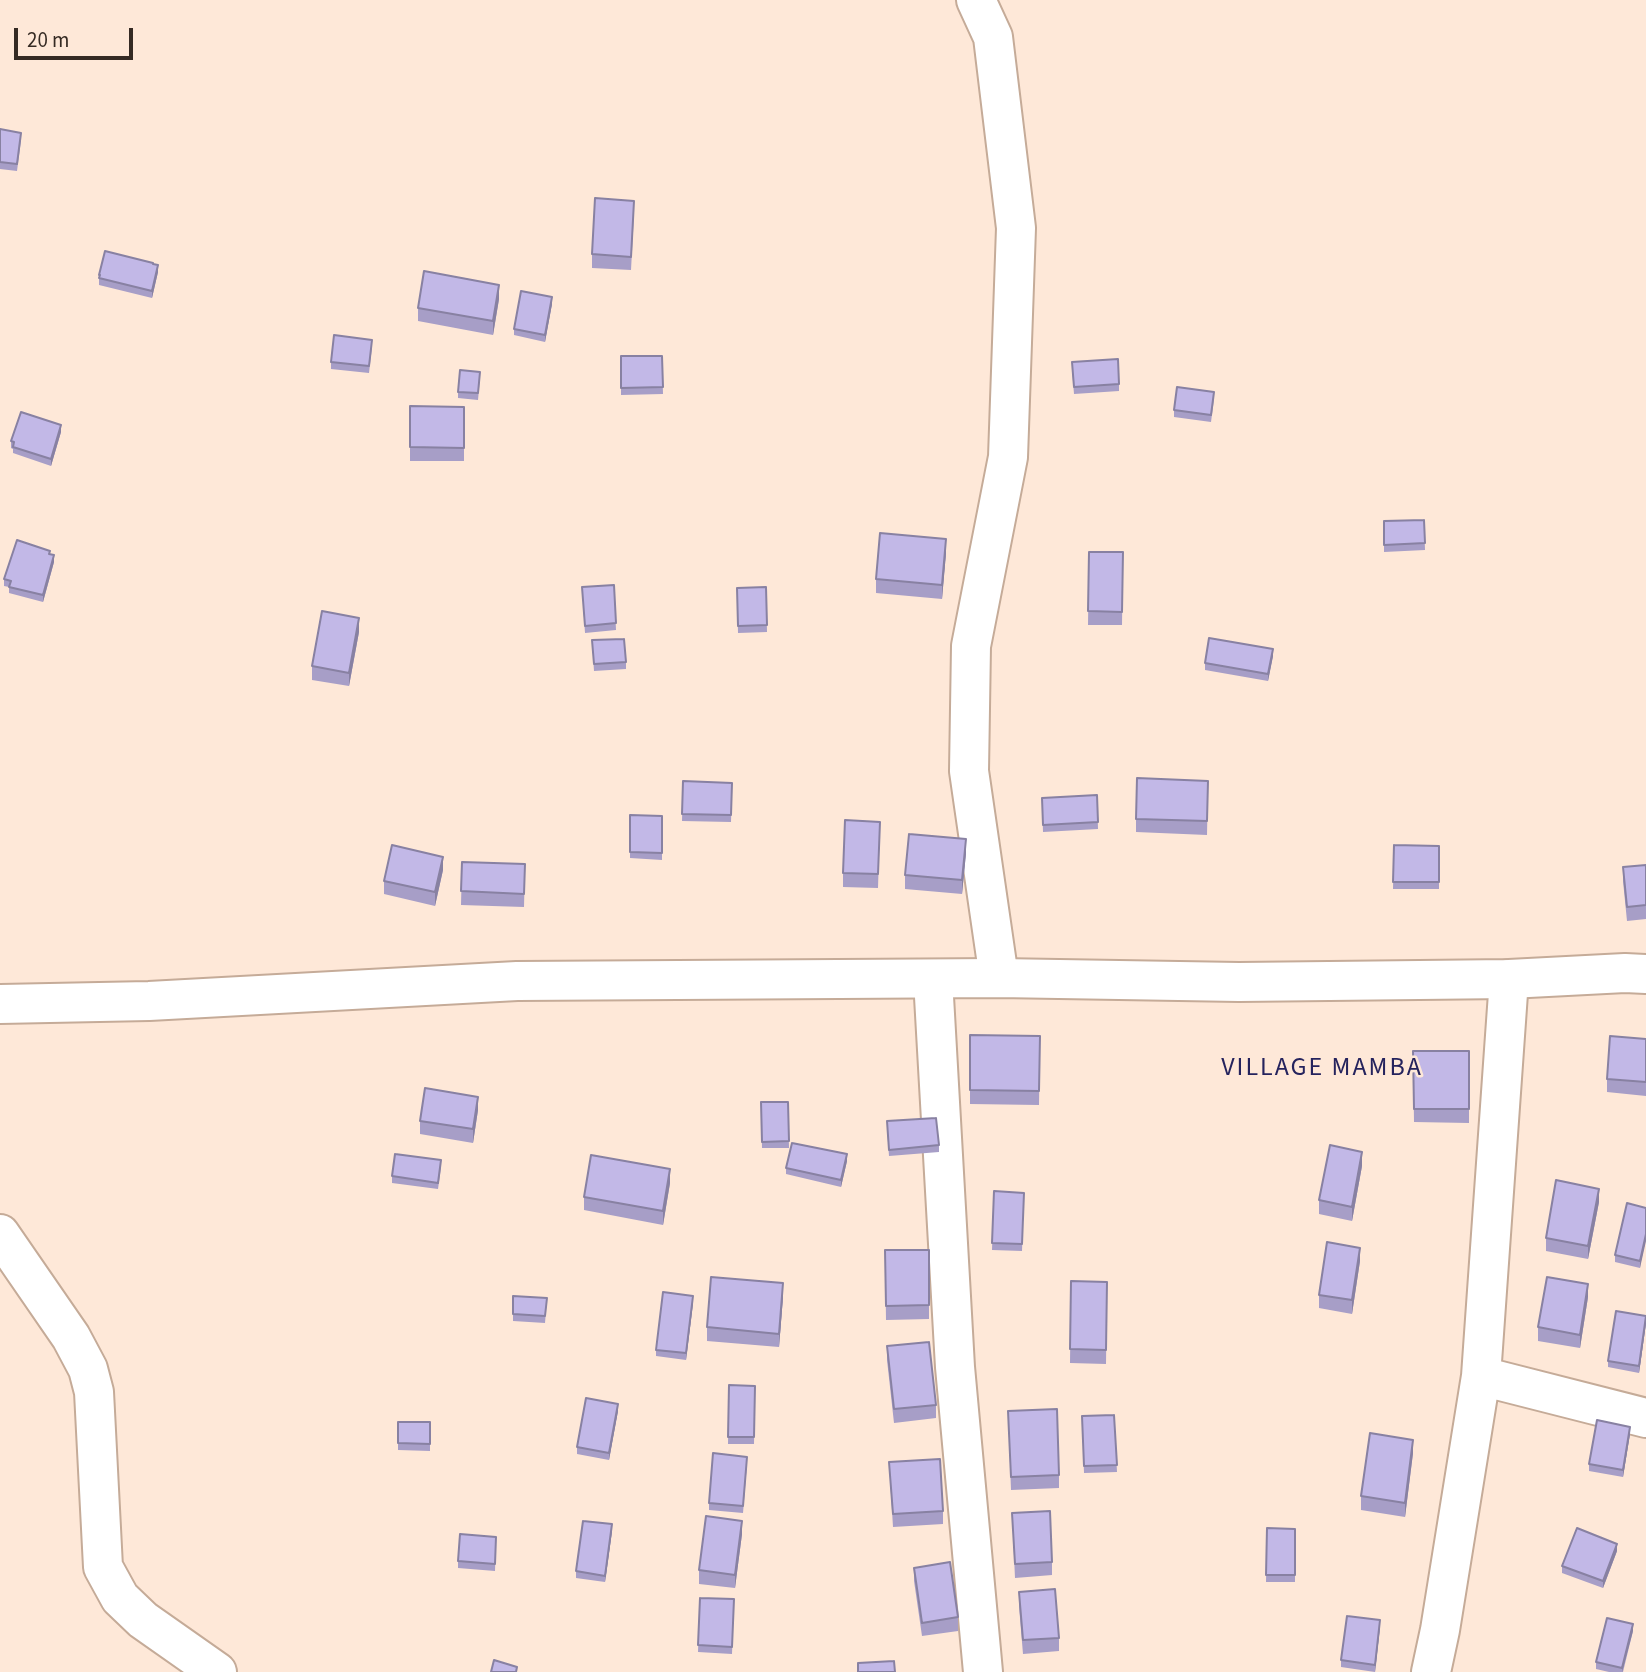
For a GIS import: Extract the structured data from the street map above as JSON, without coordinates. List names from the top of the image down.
{
  "districts": ["VILLAGE MAMBA"],
  "scale_bar": "20 m"
}
